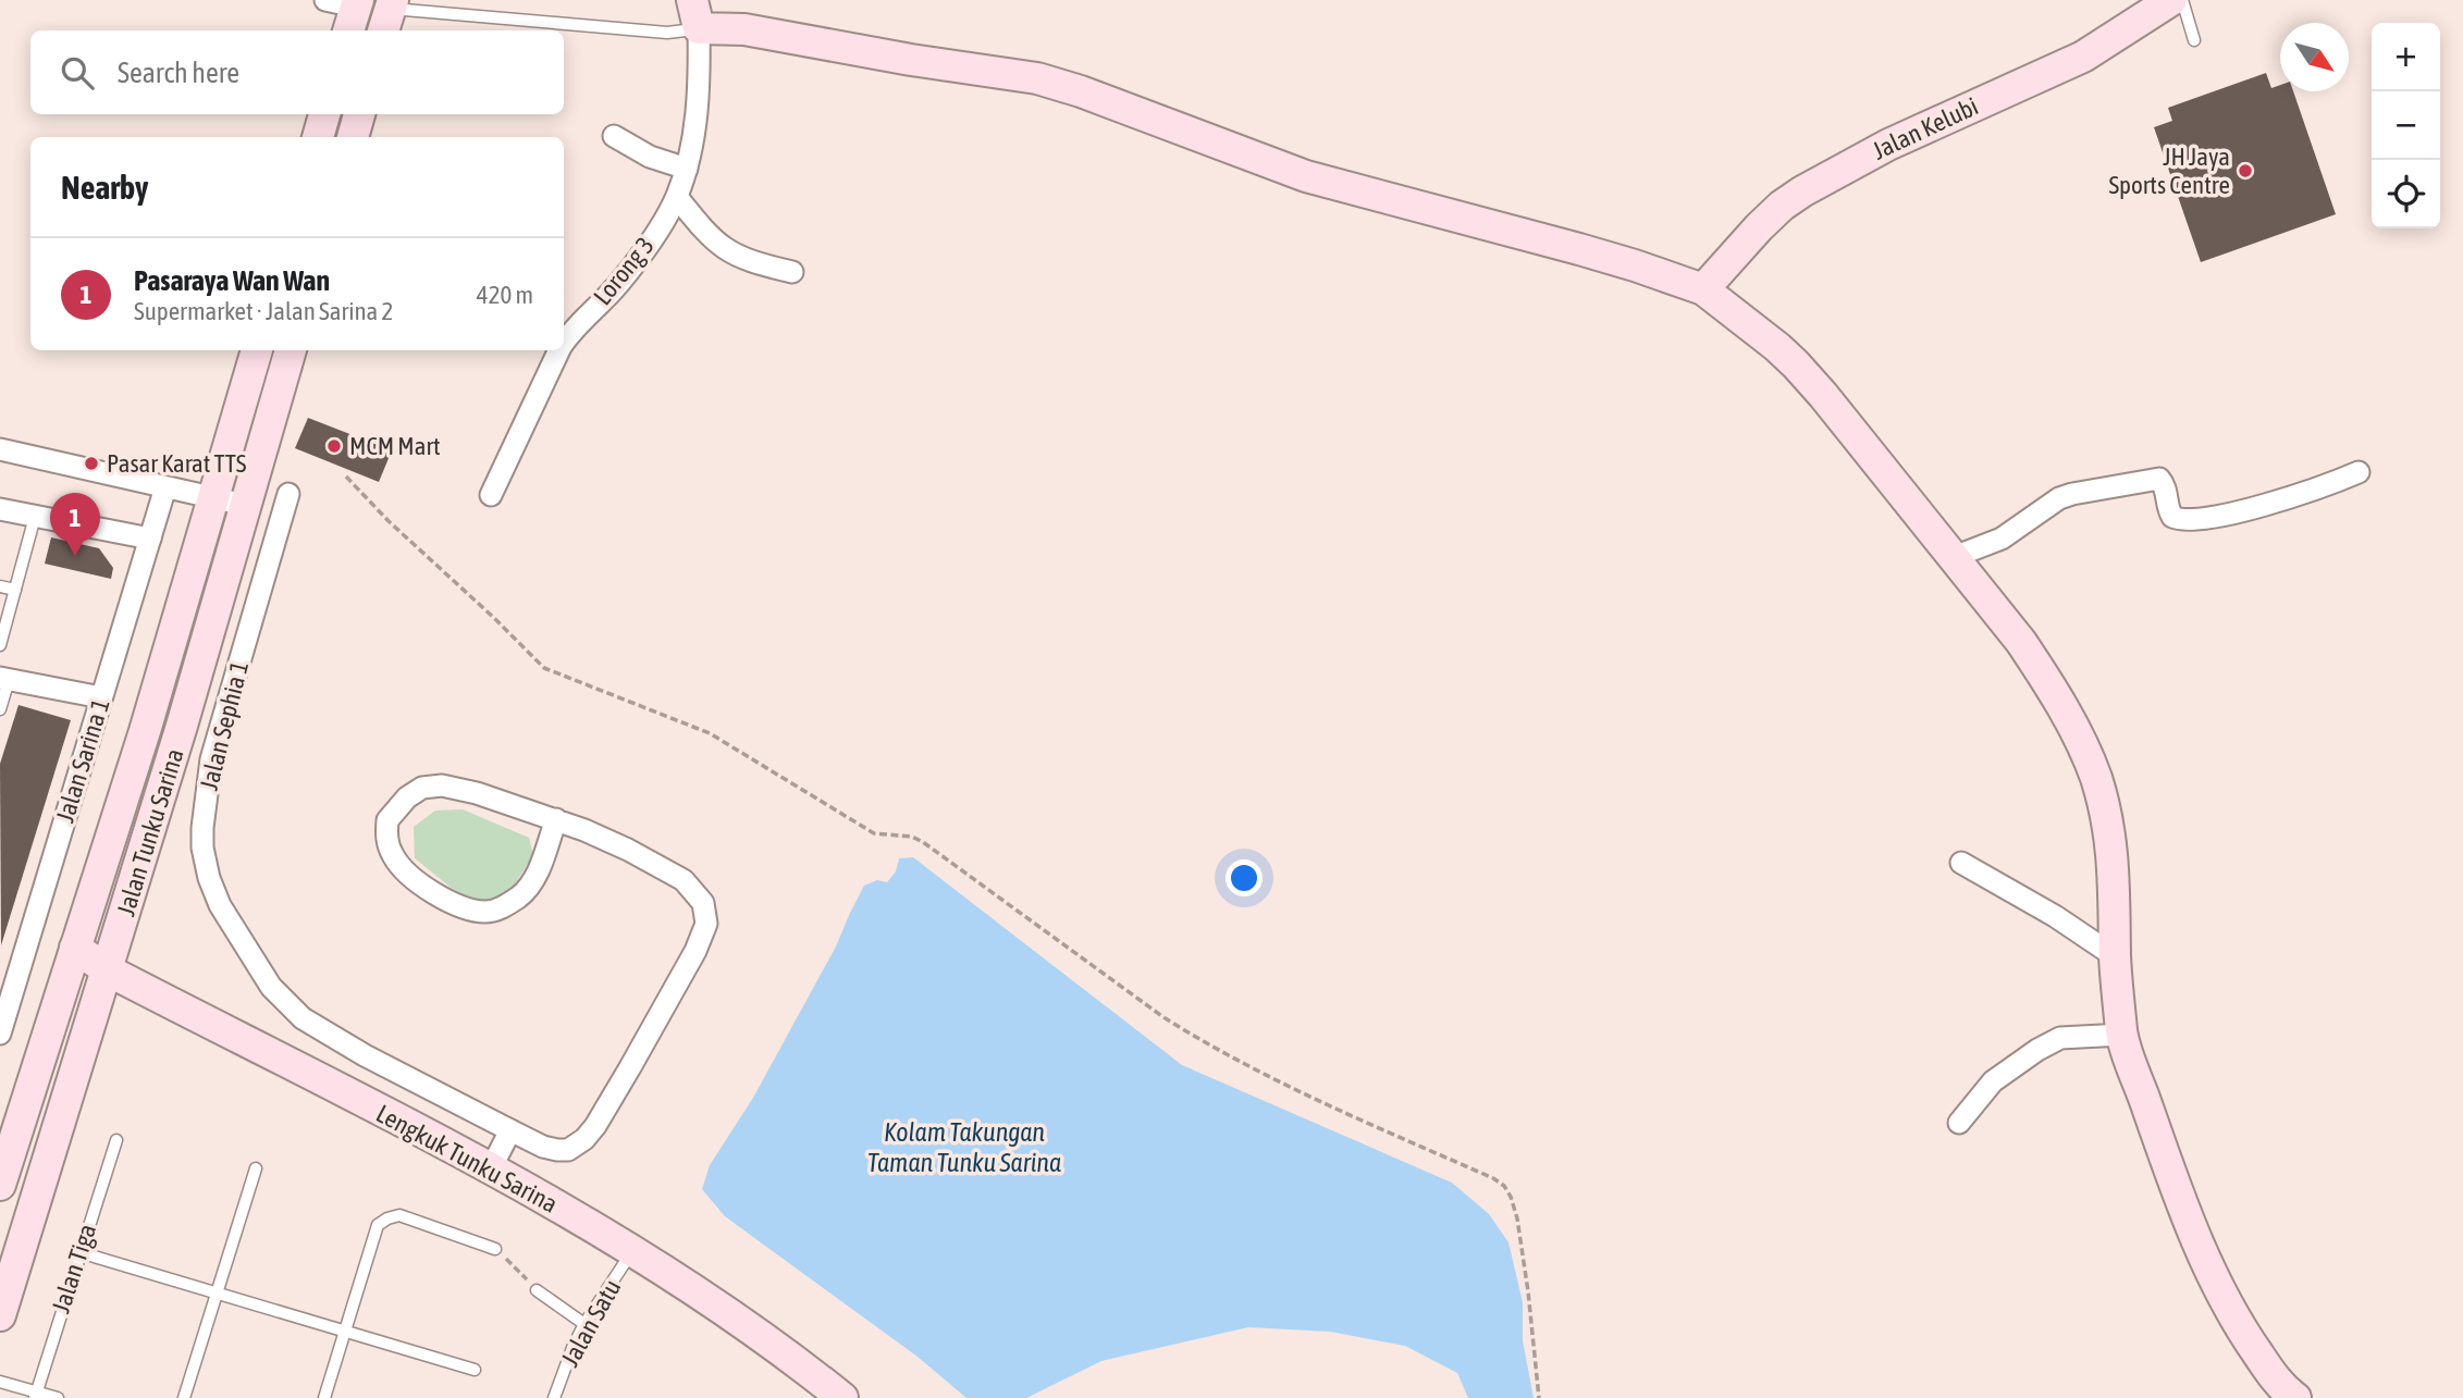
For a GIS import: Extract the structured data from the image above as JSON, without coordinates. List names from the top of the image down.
{
  "streets": {
    "street": [
      "Jalan Kelubi",
      "Lorong 3",
      "Jalan Sephia 1",
      "Jalan Sarina 1",
      "Jalan Tunku Sarina",
      "Lengkuk Tunku Sarina"
    ],
    "lane": ["Jalan Tiga", "Jalan Satu"]
  },
  "crossings": [
    ["Jalan Tunku Sarina", "Lengkuk Tunku Sarina"],
    ["Lengkuk Tunku Sarina", "Jalan Satu"]
  ],
  "water": ["Kolam Takungan Taman Tunku Sarina"],
  "places": ["JH Jaya Sports Centre", "MCM Mart", "Pasar Karat TTS"],
  "north": "bottom right",
  "page": {
    "map_buttons": ["+", "−"],
    "search": "Search here",
    "heading": "Nearby",
    "list": [
      {
        "mark": "1",
        "name": "Pasaraya Wan Wan",
        "note": "Supermarket · Jalan Sarina 2",
        "value": "420 m"
      }
    ],
    "pins": "1"
  }
}
